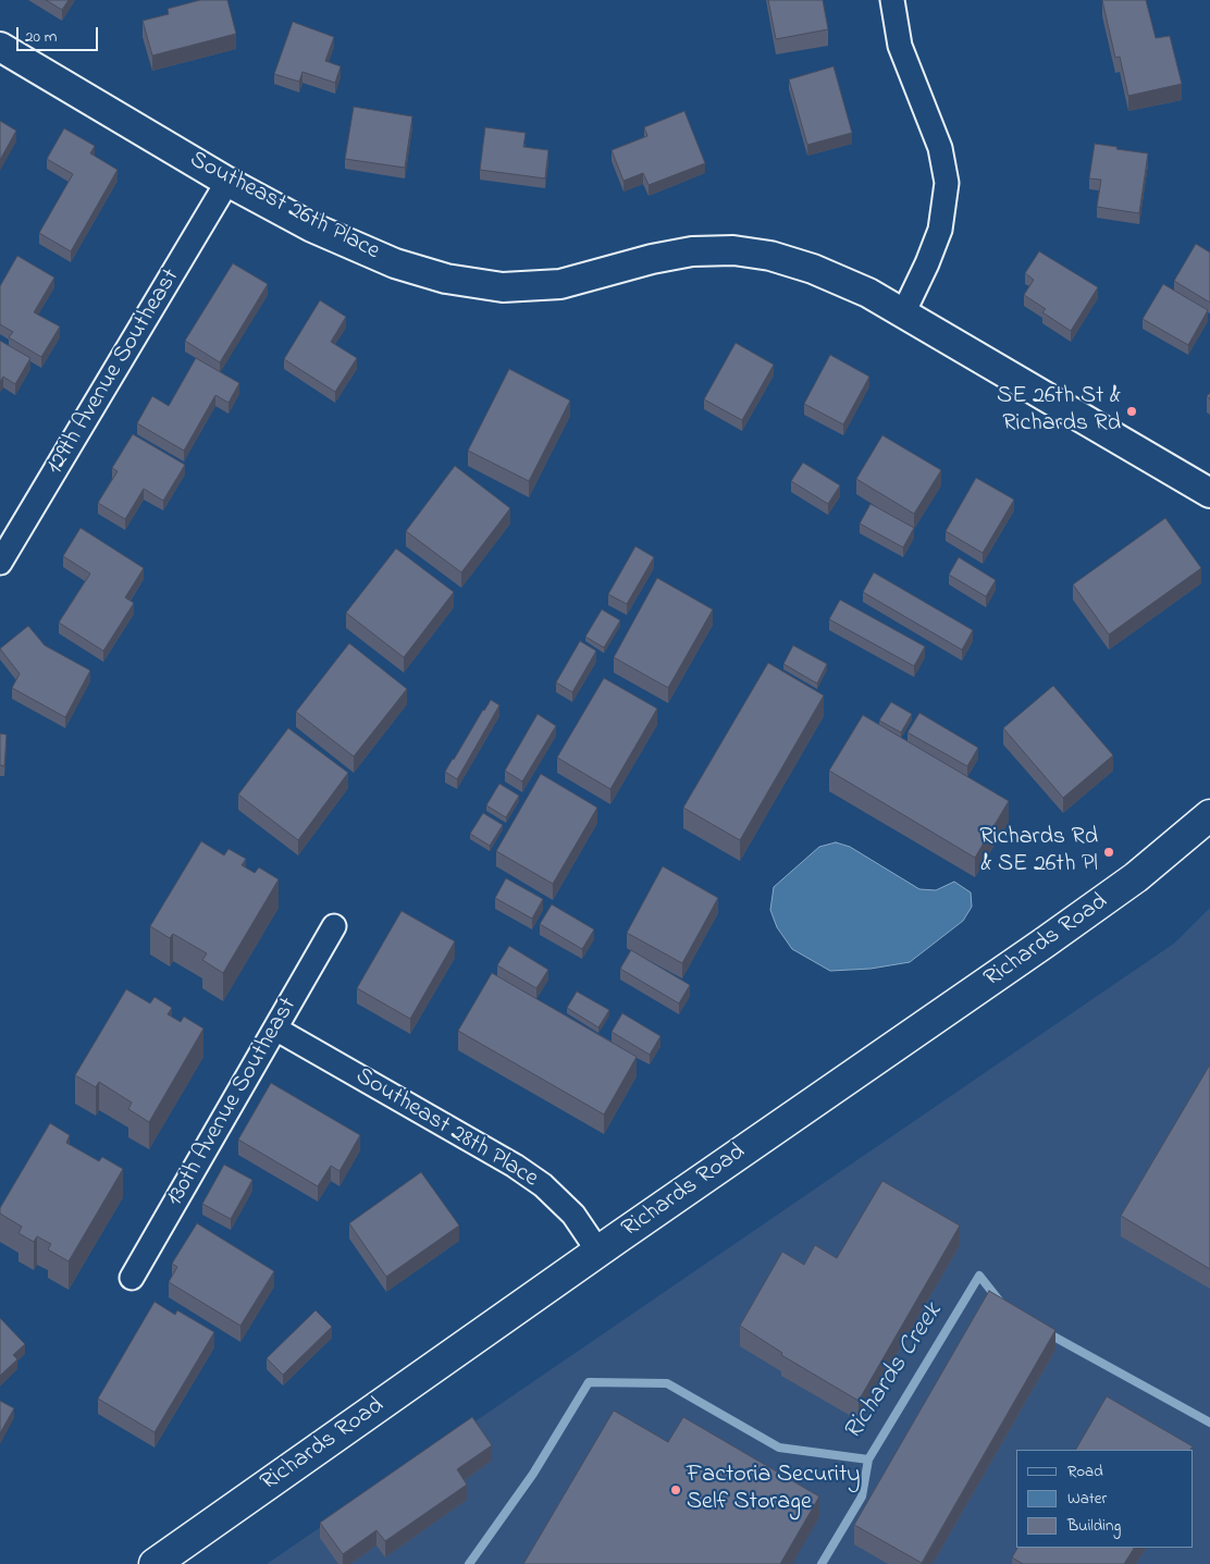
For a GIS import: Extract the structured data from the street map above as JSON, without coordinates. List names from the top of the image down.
{
  "streets": {
    "main road": ["Richards Road"],
    "street": [
      "Southeast 26th Place",
      "129th Avenue Southeast",
      "130th Avenue Southeast",
      "Southeast 28th Place"
    ]
  },
  "crossings": [
    ["Southeast 26th Place", "129th Avenue Southeast"],
    ["Richards Road", "Southeast 28th Place"],
    ["130th Avenue Southeast", "Southeast 28th Place"]
  ],
  "water": ["Richards Creek"],
  "places": ["SE 26th St & Richards Rd", "Richards Rd & SE 26th Pl", "Factoria Security Self Storage"],
  "legend": ["Road", "Water", "Building"],
  "scale_bar": "20 m"
}
